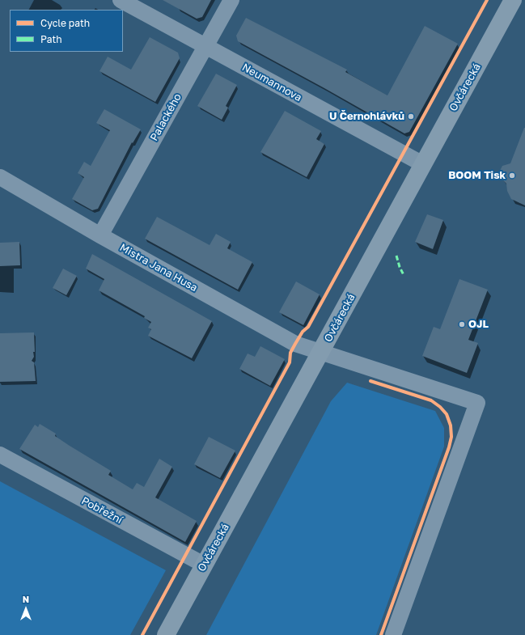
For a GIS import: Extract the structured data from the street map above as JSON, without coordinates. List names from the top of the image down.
{
  "streets": {
    "main road": ["Ovčárecká"],
    "street": [
      "Neumannova",
      "Palackého",
      "Mistra Jana Husa",
      "Pobřežní"
    ]
  },
  "crossings": [
    ["Neumannova", "Ovčárecká"],
    ["Neumannova", "Palackého"],
    ["Ovčárecká", "Mistra Jana Husa"],
    ["Ovčárecká", "Pobřežní"],
    ["Palackého", "Mistra Jana Husa"]
  ],
  "places": ["U Černohlávků", "BOOM Tisk", "OJL"],
  "legend": ["Cycle path", "Path"],
  "north": "top"
}
